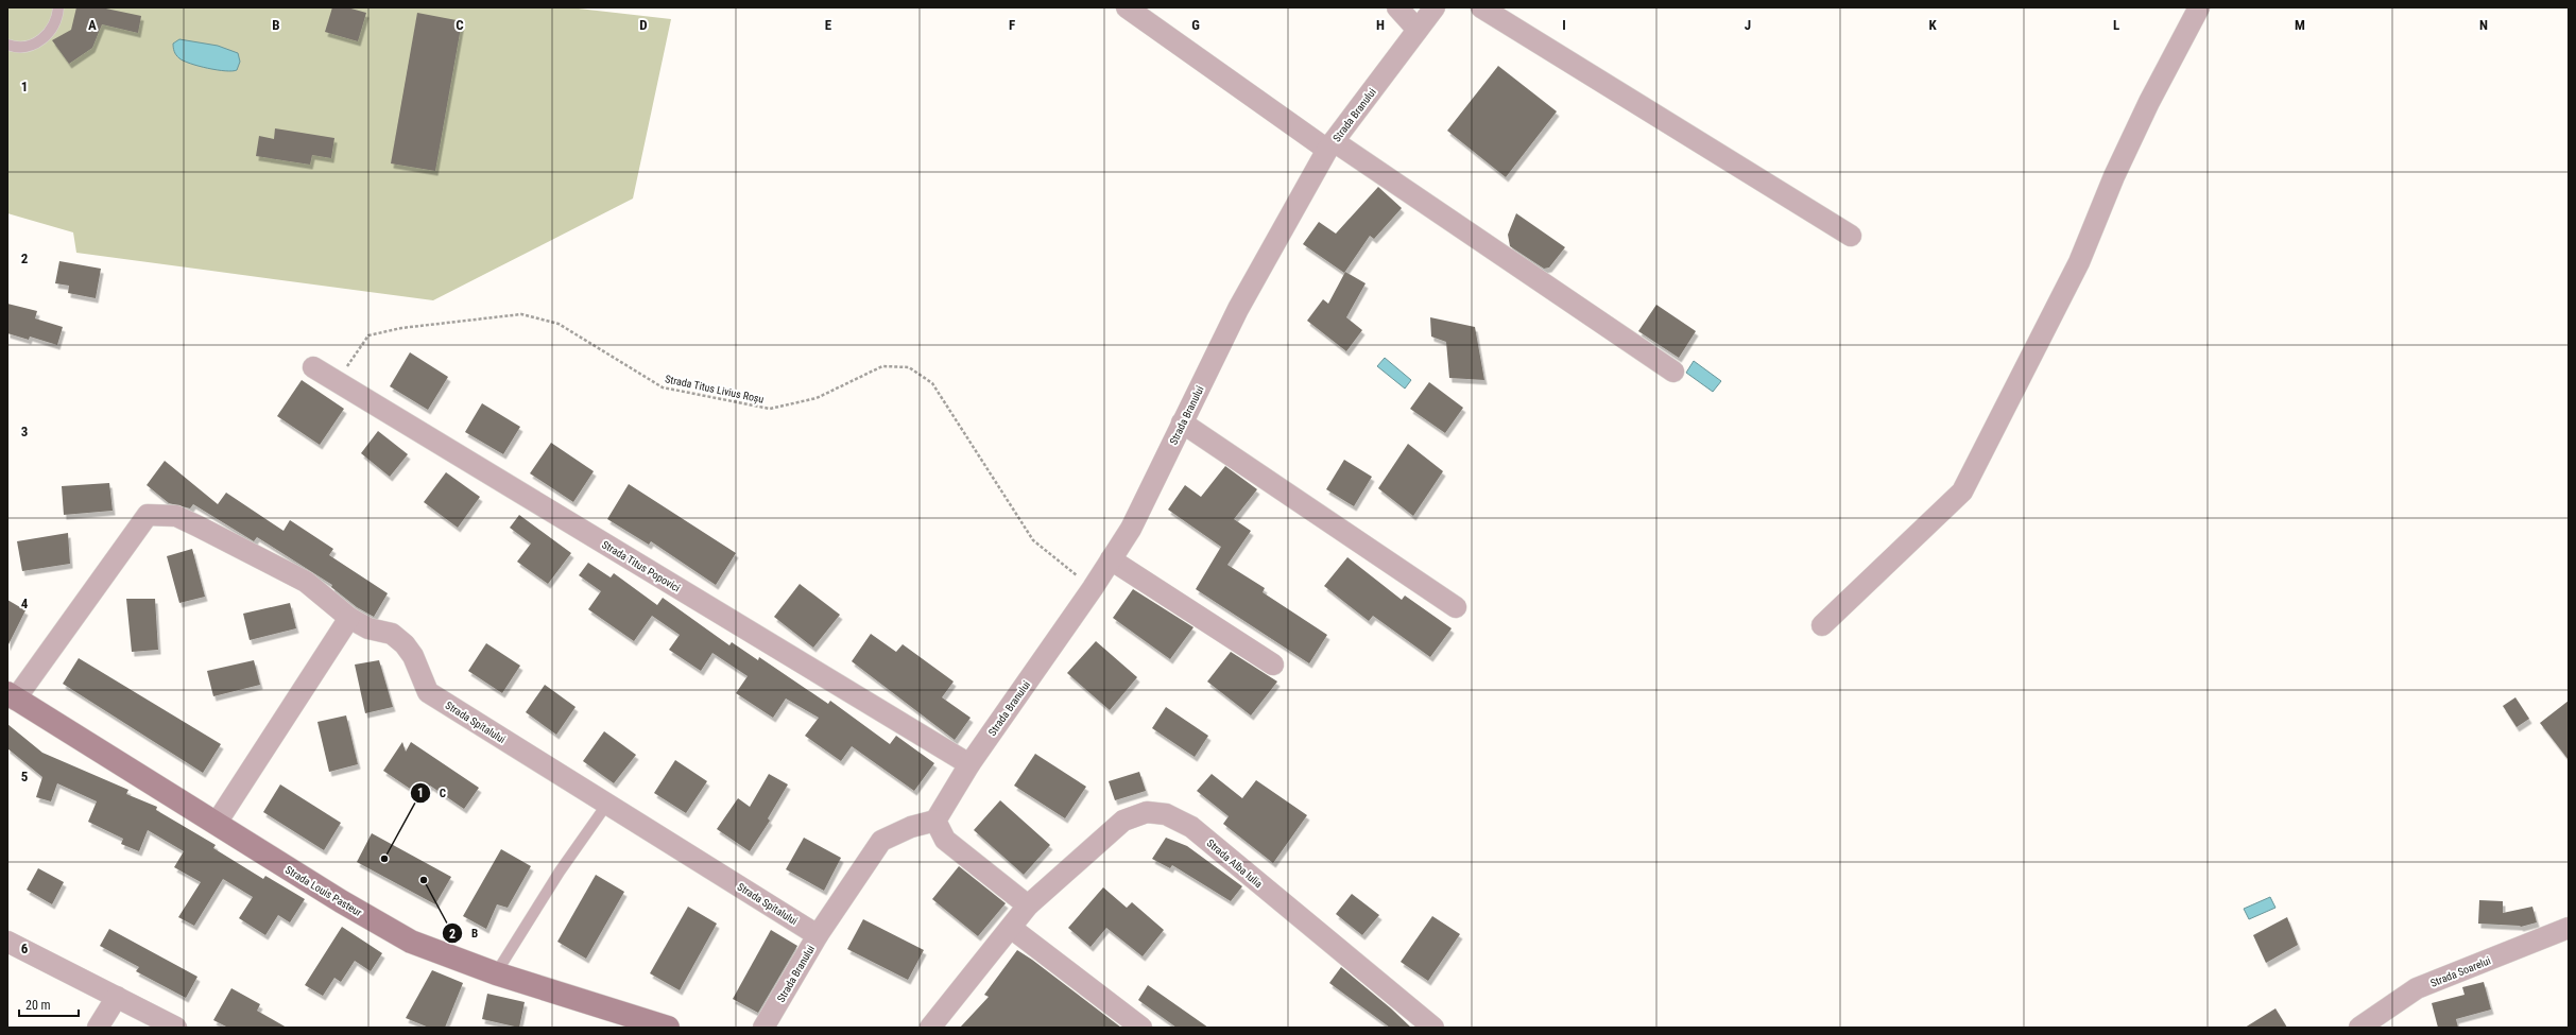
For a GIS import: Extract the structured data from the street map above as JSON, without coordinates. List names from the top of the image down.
{
  "streets": {
    "main road": ["Strada Louis Pasteur"],
    "street": [
      "Strada Branului",
      "Strada Titus Popovici",
      "Strada Spitalului",
      "Strada Alba Iulia",
      "Strada Soarelui"
    ],
    "path": ["Strada Titus Livius Roșu"]
  },
  "crossings": [
    ["Strada Branului", "Strada Titus Livius Roșu"],
    ["Strada Branului", "Strada Titus Popovici"],
    ["Strada Branului", "Strada Spitalului"],
    ["Strada Titus Livius Roșu", "Strada Titus Popovici"],
    ["Strada Spitalului", "Strada Louis Pasteur"]
  ],
  "places": ["C", "B"],
  "scale_bar": "20 m",
  "grid": {
    "columns": [
      "A",
      "B",
      "C",
      "D",
      "E",
      "F",
      "G",
      "H",
      "I",
      "J",
      "K",
      "L",
      "M",
      "N"
    ],
    "rows": [
      "1",
      "2",
      "3",
      "4",
      "5",
      "6"
    ]
  }
}
